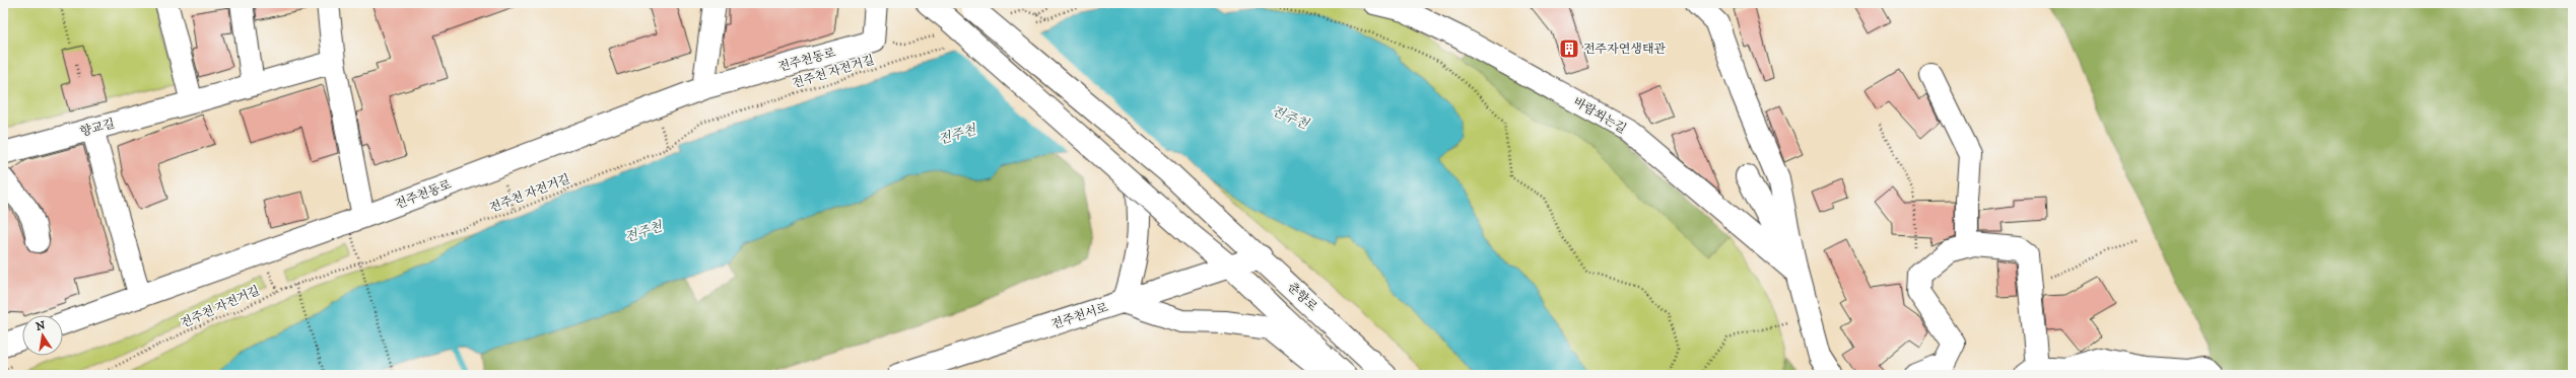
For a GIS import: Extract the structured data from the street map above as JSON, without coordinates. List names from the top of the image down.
{
  "streets": {
    "street": [
      "전주천동로",
      "바람쐬는길",
      "향교길",
      "춘향로",
      "전주천서로"
    ],
    "path": ["전주천 자전거길"]
  },
  "crossings": [
    ["춘향로", "전주천서로"]
  ],
  "water": ["전주천"],
  "places": {
    "building": ["전주자연생태관"]
  },
  "north": "top"
}
